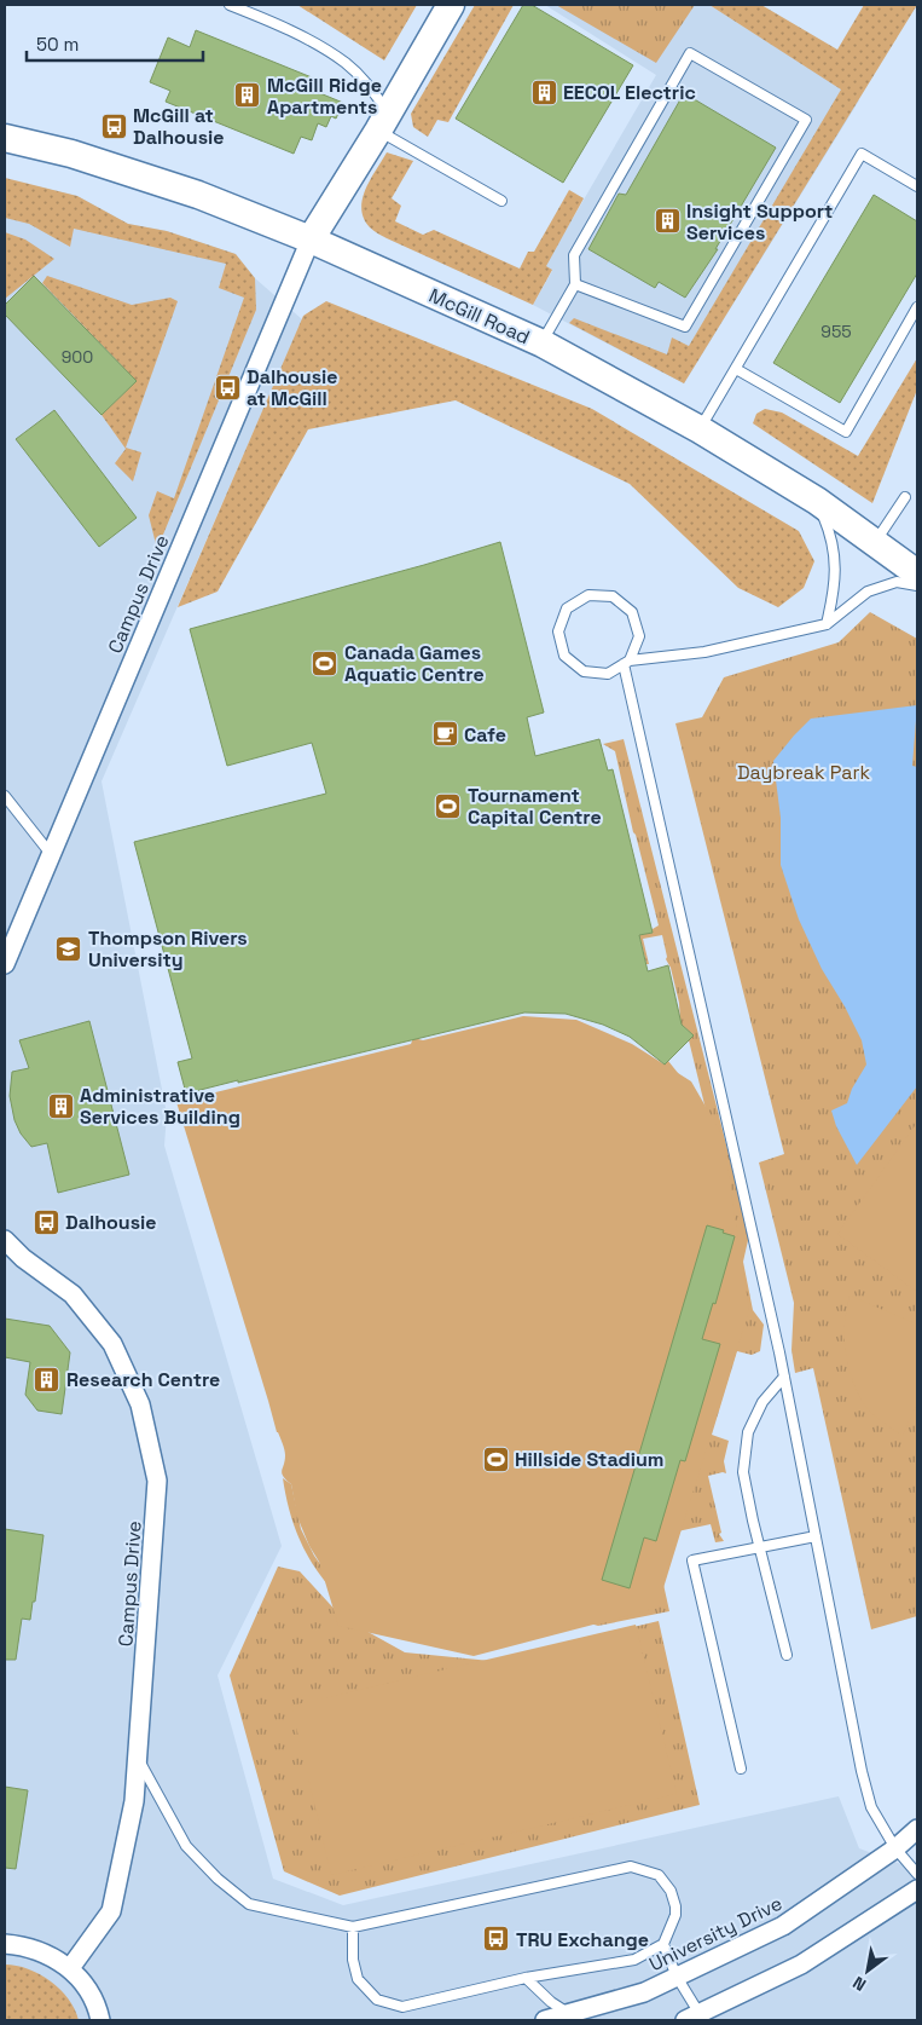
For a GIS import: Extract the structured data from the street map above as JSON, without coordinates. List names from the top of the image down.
{
  "streets": {
    "main road": ["McGill Road"],
    "street": ["Campus Drive", "University Drive"]
  },
  "crossings": [
    ["McGill Road", "Campus Drive"]
  ],
  "parks": ["Daybreak Park"],
  "places": {
    "building": [
      "EECOL Electric",
      "McGill Ridge Apartments",
      "Insight Support Services",
      "Administrative Services Building",
      "Research Centre"
    ],
    "bus stop": [
      "McGill at Dalhousie",
      "Dalhousie at McGill",
      "Dalhousie",
      "TRU Exchange"
    ],
    "sports": ["Canada Games Aquatic Centre", "Tournament Capital Centre", "Hillside Stadium"],
    "cafe": ["Cafe"],
    "school or university": ["Thompson Rivers University"]
  },
  "house_numbers": ["955", "900"],
  "scale_bar": "50 m",
  "north": "bottom left"
}
